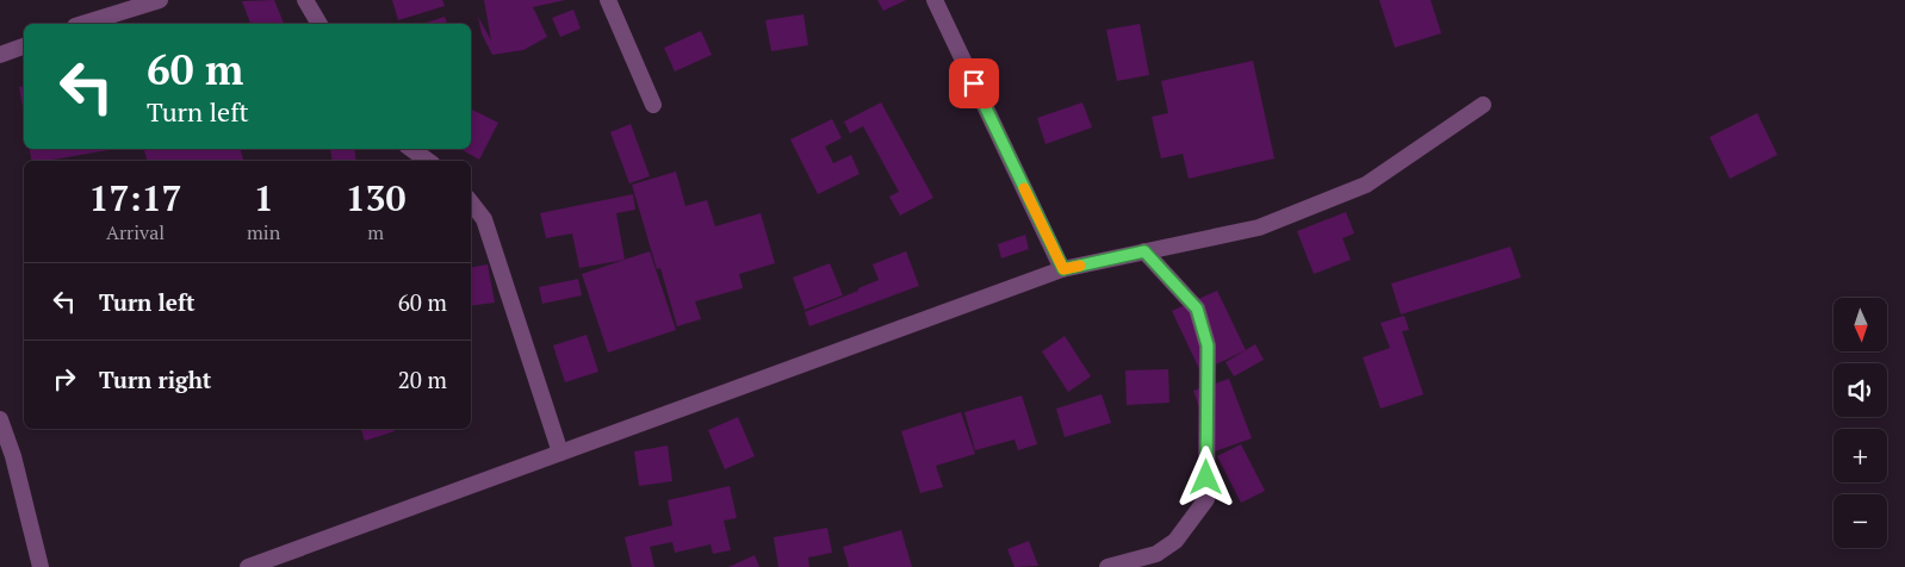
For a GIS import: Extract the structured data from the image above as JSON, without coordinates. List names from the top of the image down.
{
  "north": "bottom",
  "page": {
    "turn": ["60 m", "Turn left"],
    "eta": [
      "17:17",
      "Arrival",
      "1",
      "min",
      "130",
      "m"
    ],
    "list": [
      {
        "name": "Turn left",
        "value": "60 m"
      },
      {
        "name": "Turn right",
        "value": "20 m"
      }
    ],
    "map_buttons": ["+", "−"]
  }
}
